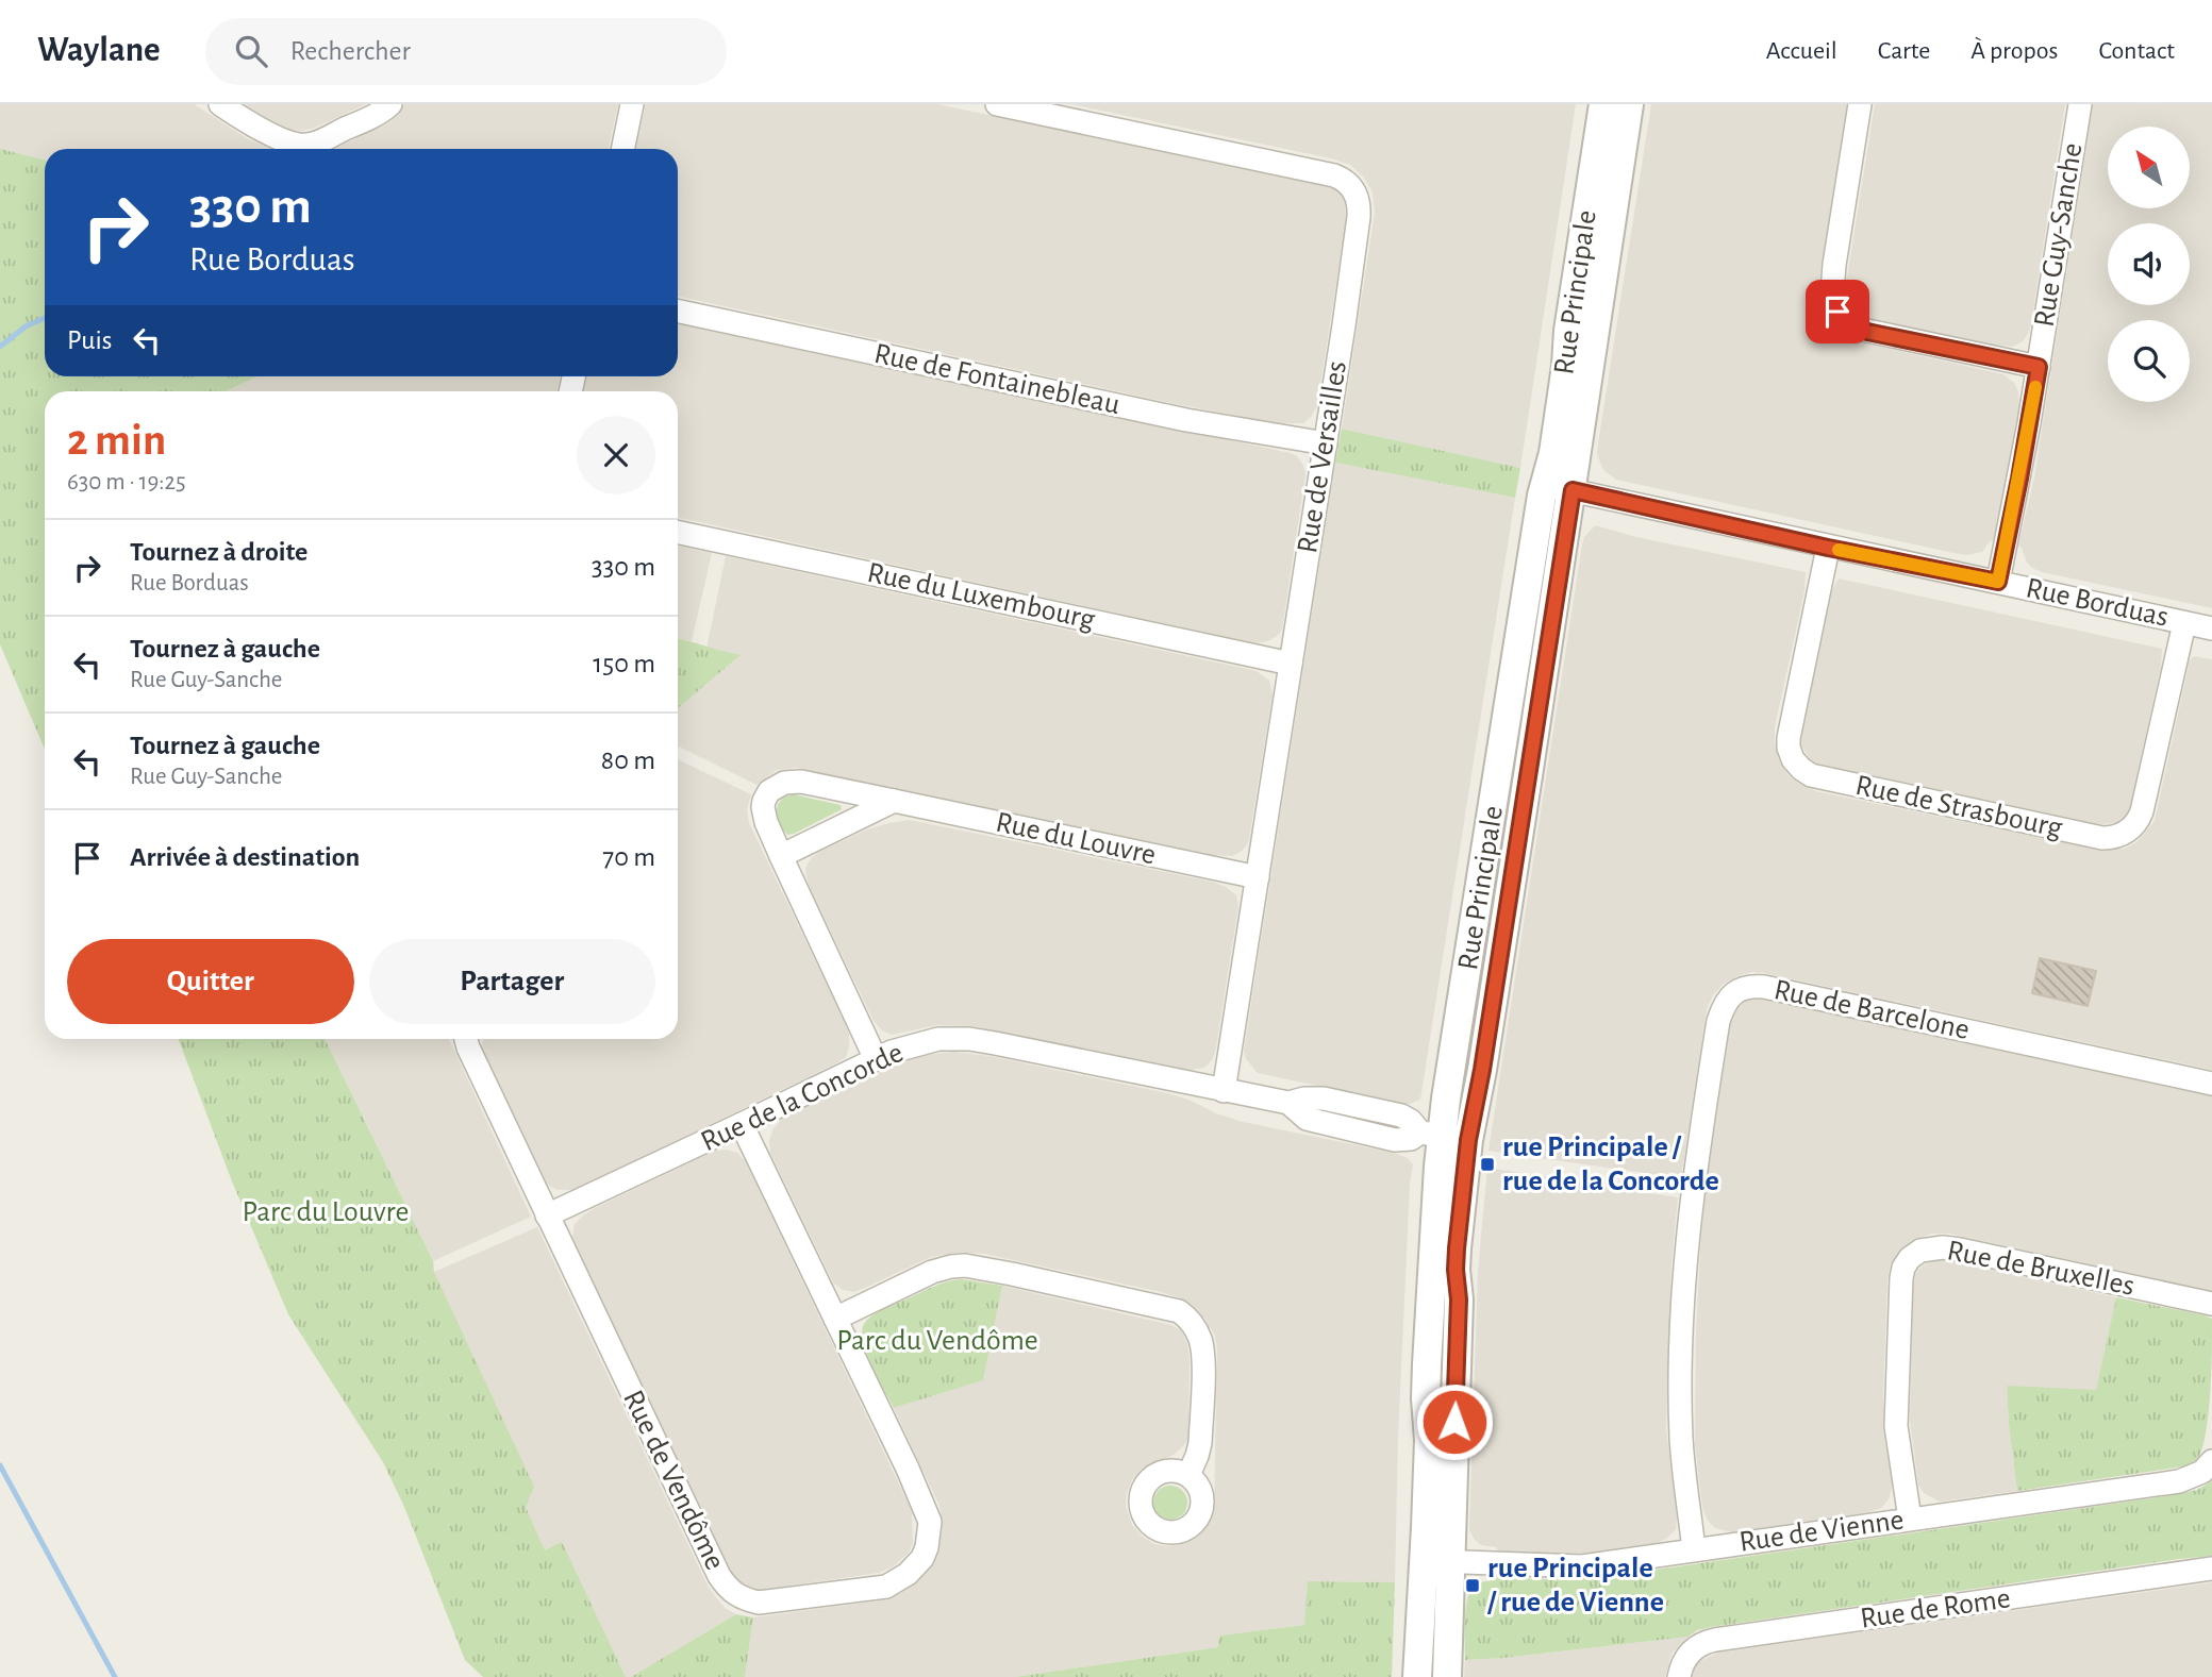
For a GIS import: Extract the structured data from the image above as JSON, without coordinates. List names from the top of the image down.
{
  "streets": {
    "street": [
      "Rue Guy-Sanche",
      "Rue Principale",
      "Rue de Fontainebleau",
      "Rue de Versailles",
      "Rue du Luxembourg",
      "Rue Borduas",
      "Rue de Strasbourg",
      "Rue du Louvre",
      "Rue de Barcelone",
      "Rue de la Concorde",
      "Rue de Bruxelles",
      "Rue de Vendôme",
      "Rue de Vienne",
      "Rue de Rome"
    ]
  },
  "crossings": [
    ["Rue Guy-Sanche", "Rue Borduas"],
    ["Rue Principale", "Rue Borduas"],
    ["Rue Principale", "Rue de la Concorde"],
    ["Rue Principale", "Rue de Vienne"],
    ["Rue de Fontainebleau", "Rue de Versailles"],
    ["Rue de Versailles", "Rue du Luxembourg"],
    ["Rue de Versailles", "Rue du Louvre"],
    ["Rue de Versailles", "Rue de la Concorde"],
    ["Rue Borduas", "Rue de Strasbourg"],
    ["Rue du Louvre", "Rue de la Concorde"],
    ["Rue de Barcelone", "Rue de Vienne"],
    ["Rue de la Concorde", "Rue de Vendôme"],
    ["Rue de Bruxelles", "Rue de Vienne"]
  ],
  "parks": ["Parc du Louvre", "Parc du Vendôme"],
  "places": {
    "transit": ["rue Principale / rue de la Concorde", "rue Principale / rue de Vienne"]
  },
  "north": "top left",
  "page": {
    "header": "Waylane",
    "search": "Rechercher",
    "nav": [
      "Accueil",
      "Carte",
      "À propos",
      "Contact"
    ],
    "turn": ["330 m", "Rue Borduas"],
    "then": "Puis",
    "heading": ["2 min", "630 m · 19:25"],
    "list": [
      {
        "name": "Tournez à droite",
        "note": "Rue Borduas",
        "value": "330 m"
      },
      {
        "name": "Tournez à gauche",
        "note": "Rue Guy-Sanche",
        "value": "150 m"
      },
      {
        "name": "Tournez à gauche",
        "note": "Rue Guy-Sanche",
        "value": "80 m"
      },
      {
        "name": "Arrivée à destination",
        "value": "70 m"
      }
    ],
    "buttons": ["Quitter", "Partager"]
  }
}
